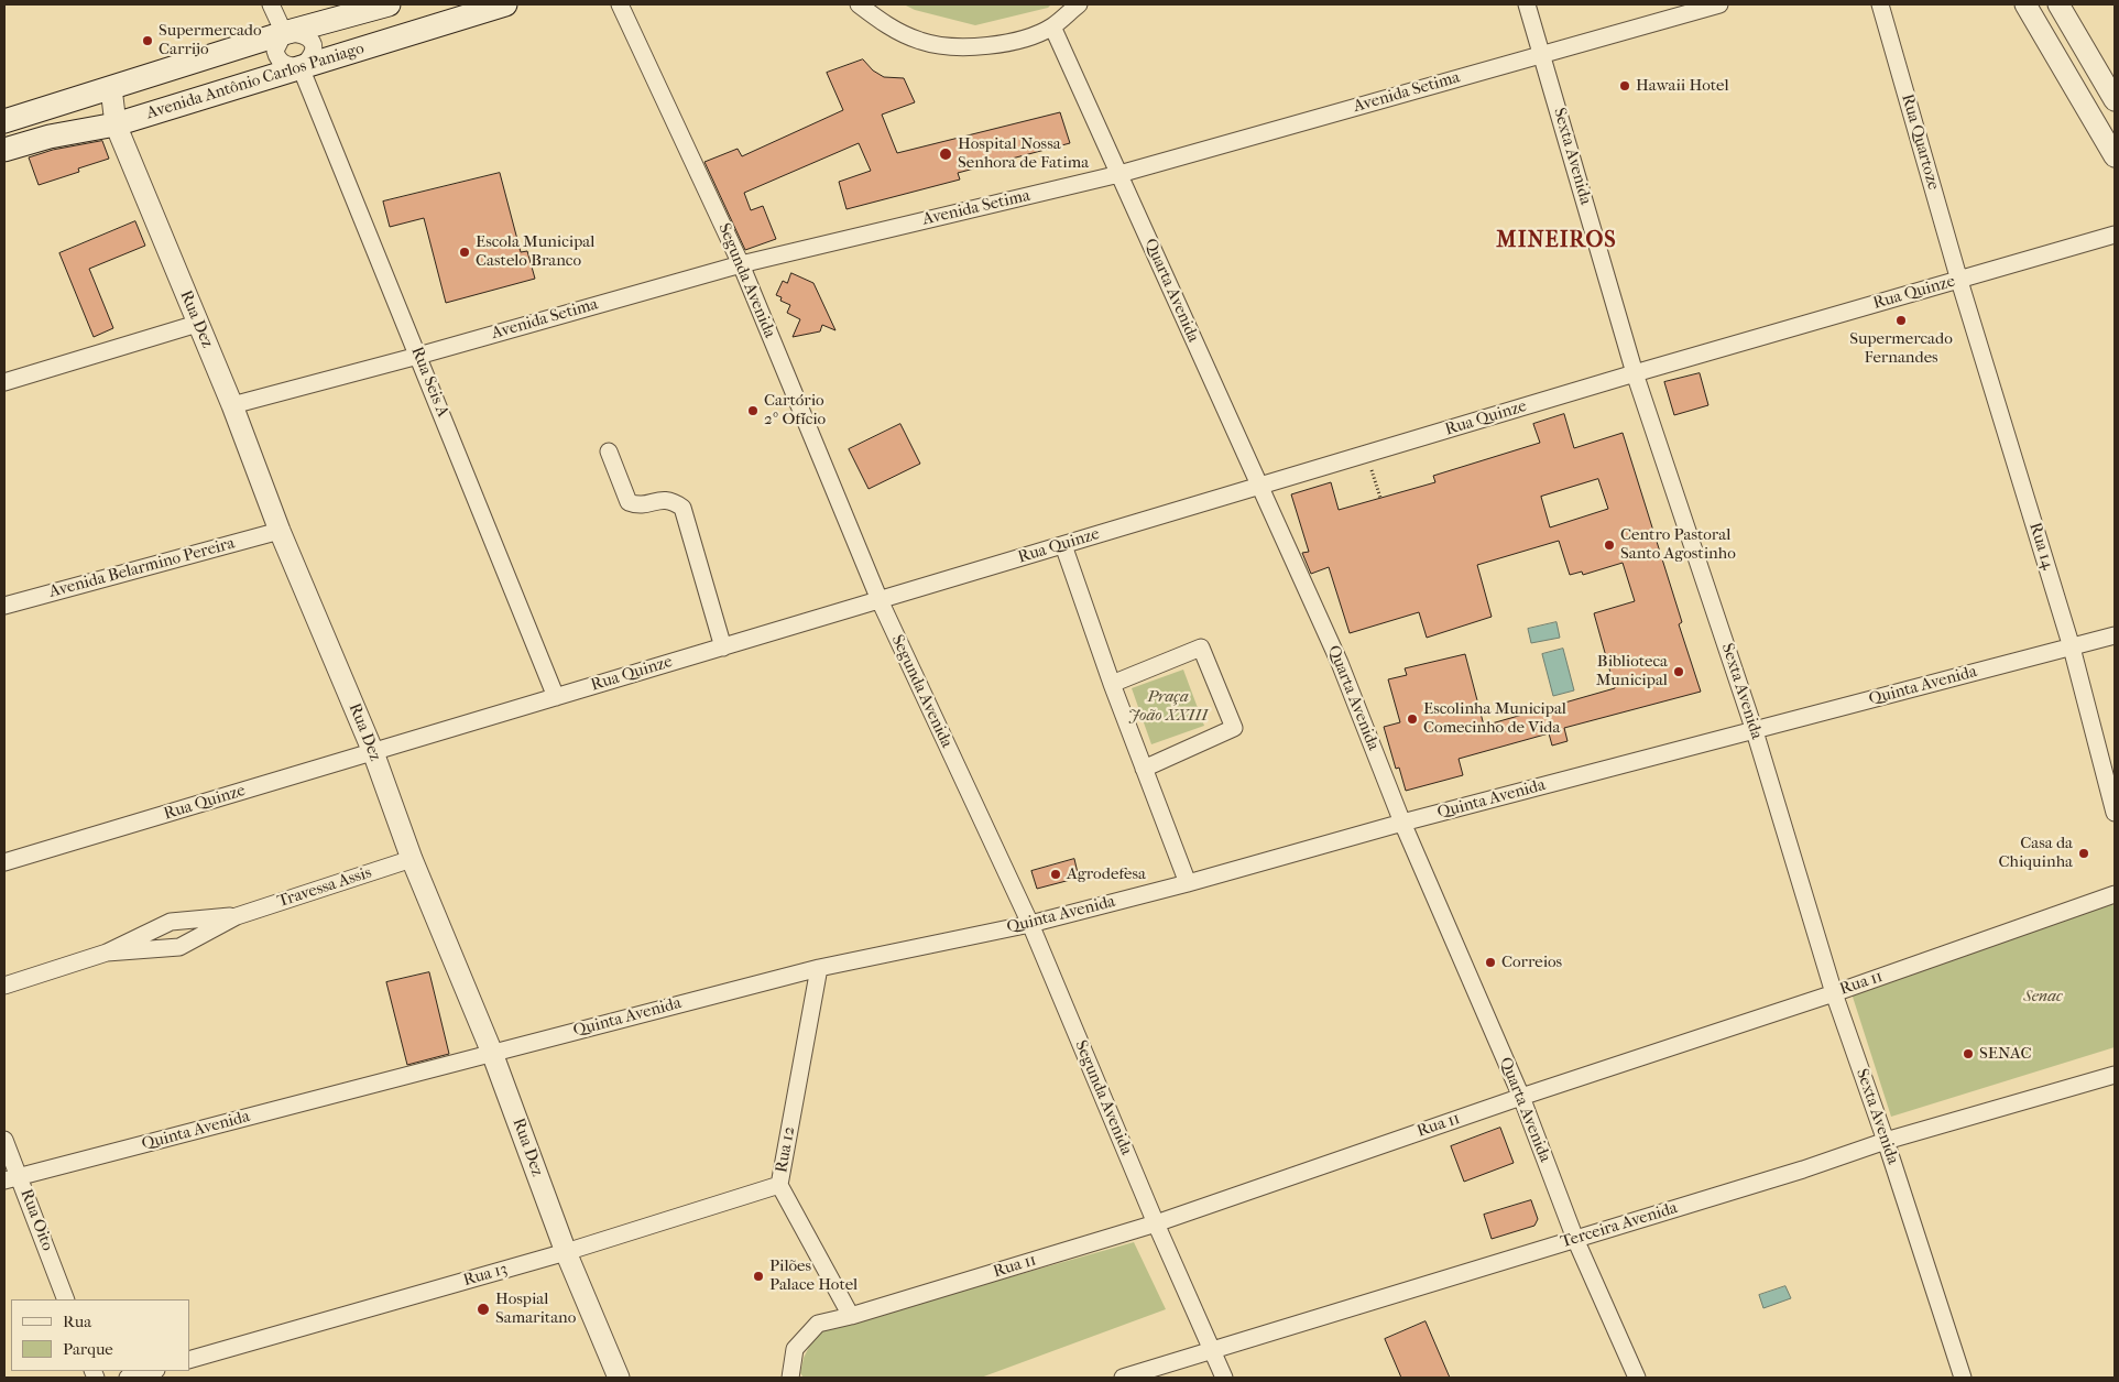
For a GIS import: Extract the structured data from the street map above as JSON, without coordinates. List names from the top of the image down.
{
  "streets": {
    "main road": ["Avenida Antônio Carlos Paniago"],
    "street": [
      "Avenida Setima",
      "Rua Quartoze",
      "Sexta Avenida",
      "Segunda Avenida",
      "Quarta Avenida",
      "Rua Quinze",
      "Rua Dez",
      "Rua Seis A",
      "Rua 14",
      "Avenida Belarmino Pereira",
      "Quinta Avenida",
      "Travessa Assis",
      "Rua 11",
      "Rua 12",
      "Rua Oito",
      "Terceira Avenida",
      "Rua 13"
    ]
  },
  "crossings": [
    ["Avenida Antônio Carlos Paniago", "Rua Dez"],
    ["Avenida Antônio Carlos Paniago", "Rua Seis A"],
    ["Avenida Setima", "Sexta Avenida"],
    ["Avenida Setima", "Segunda Avenida"],
    ["Avenida Setima", "Quarta Avenida"],
    ["Avenida Setima", "Rua Dez"],
    ["Avenida Setima", "Rua Seis A"],
    ["Rua Quartoze", "Rua Quinze"],
    ["Rua Quartoze", "Rua 14"],
    ["Sexta Avenida", "Rua Quinze"],
    ["Sexta Avenida", "Quinta Avenida"],
    ["Sexta Avenida", "Rua 11"],
    ["Sexta Avenida", "Terceira Avenida"],
    ["Segunda Avenida", "Rua Quinze"],
    ["Segunda Avenida", "Quinta Avenida"],
    ["Segunda Avenida", "Rua 11"],
    ["Segunda Avenida", "Terceira Avenida"],
    ["Quarta Avenida", "Rua Quinze"],
    ["Quarta Avenida", "Quinta Avenida"],
    ["Quarta Avenida", "Rua 11"],
    ["Quarta Avenida", "Terceira Avenida"],
    ["Rua Quinze", "Rua Dez"],
    ["Rua Quinze", "Rua Seis A"],
    ["Rua Quinze", "Rua 14"],
    ["Rua Dez", "Avenida Belarmino Pereira"],
    ["Rua Dez", "Quinta Avenida"],
    ["Rua Dez", "Travessa Assis"],
    ["Rua Dez", "Rua 13"],
    ["Rua 14", "Quinta Avenida"],
    ["Quinta Avenida", "Rua 12"],
    ["Quinta Avenida", "Rua Oito"],
    ["Rua 11", "Rua 12"],
    ["Rua 12", "Rua 13"]
  ],
  "districts": ["MINEIROS"],
  "parks": ["Praça João XXIII", "Senac"],
  "places": [
    "Supermercado Carrijo",
    "Hawaii Hotel",
    "Hospital Nossa Senhora de Fatima",
    "Escola Municipal Castelo Branco",
    "Supermercado Fernandes",
    "Cartório 2º Ofício",
    "Centro Pastoral Santo Agostinho",
    "Biblioteca Municipal",
    "Escolinha Municipal Comecinho de Vida",
    "Casa da Chiquinha",
    "Agrodefesa",
    "Correios",
    "SENAC",
    "Pilões Palace Hotel",
    "Hospial Samaritano"
  ],
  "legend": ["Rua", "Parque"]
}
